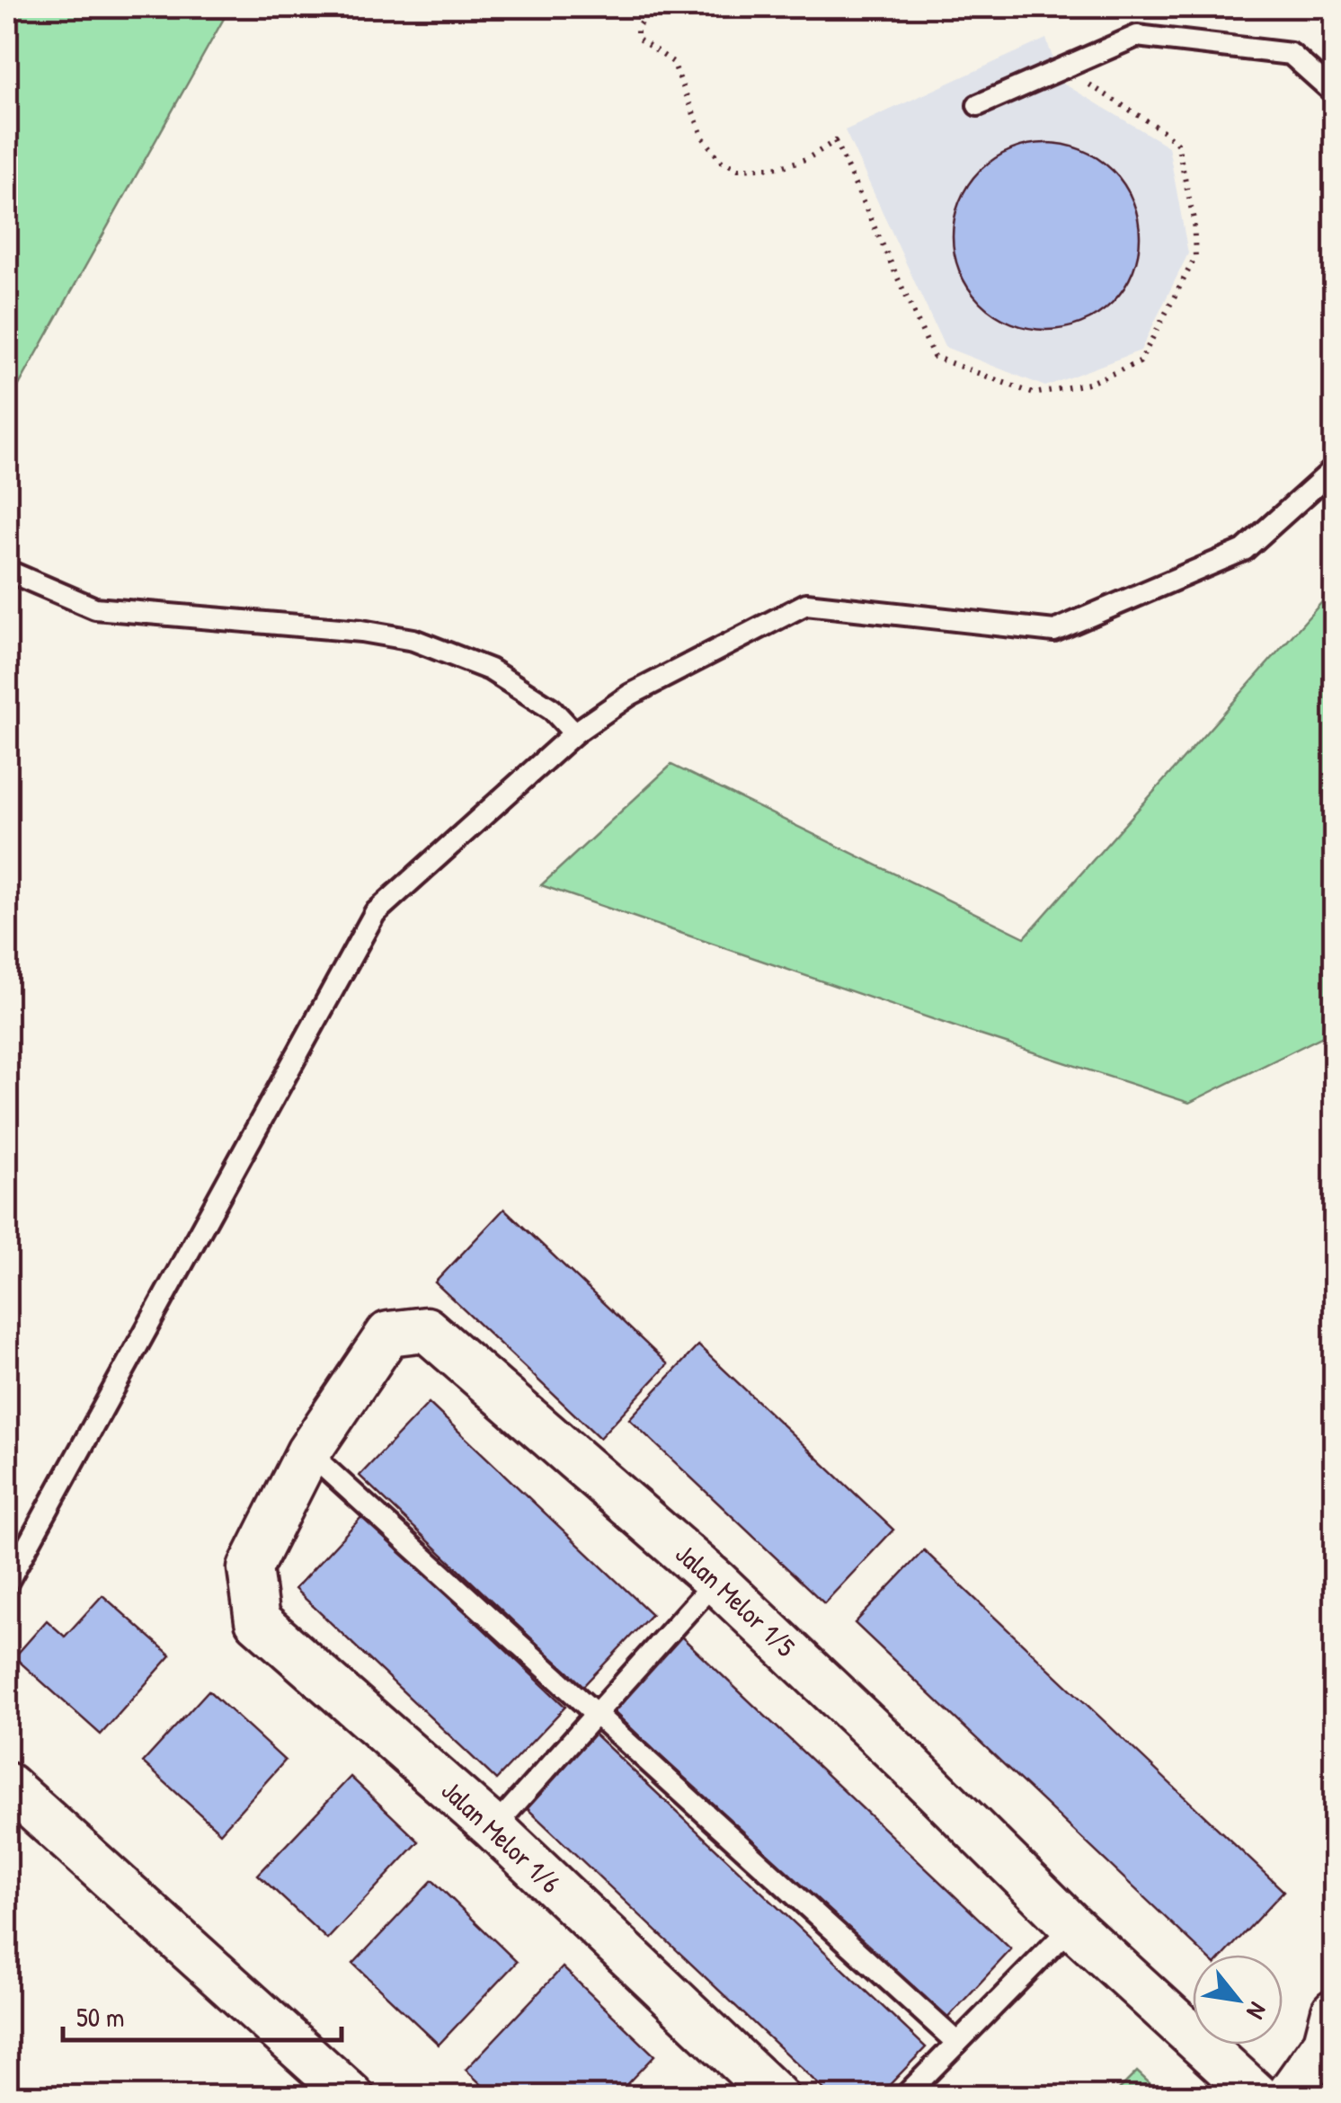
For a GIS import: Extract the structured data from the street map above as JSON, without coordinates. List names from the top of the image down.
{
  "streets": {
    "street": ["Jalan Melor 1/5", "Jalan Melor 1/6"]
  },
  "crossings": [
    ["Jalan Melor 1/5", "Jalan Melor 1/6"]
  ],
  "scale_bar": "50 m",
  "north": "bottom right"
}
